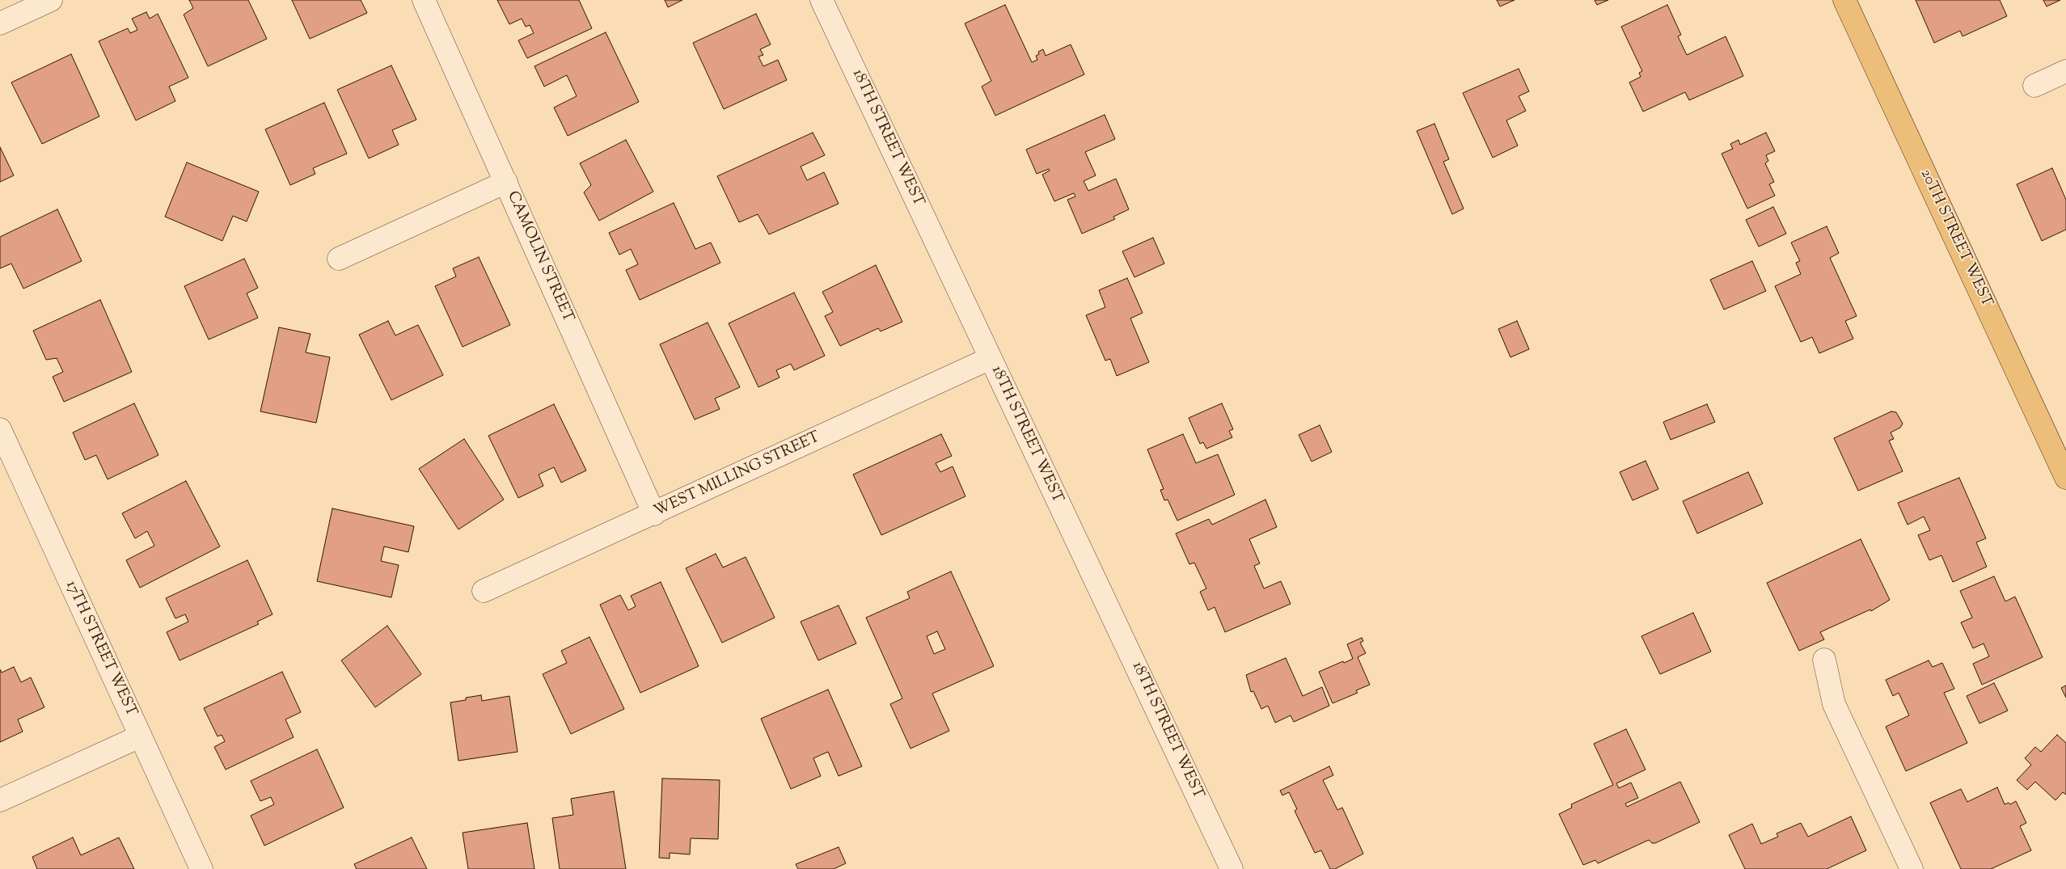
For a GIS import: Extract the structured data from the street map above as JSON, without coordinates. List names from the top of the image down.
{
  "streets": {
    "main road": ["20TH STREET WEST"],
    "street": [
      "18TH STREET WEST",
      "CAMOLIN STREET",
      "WEST MILLING STREET",
      "17TH STREET WEST"
    ]
  },
  "crossings": [
    ["18TH STREET WEST", "WEST MILLING STREET"],
    ["CAMOLIN STREET", "WEST MILLING STREET"]
  ]
}
